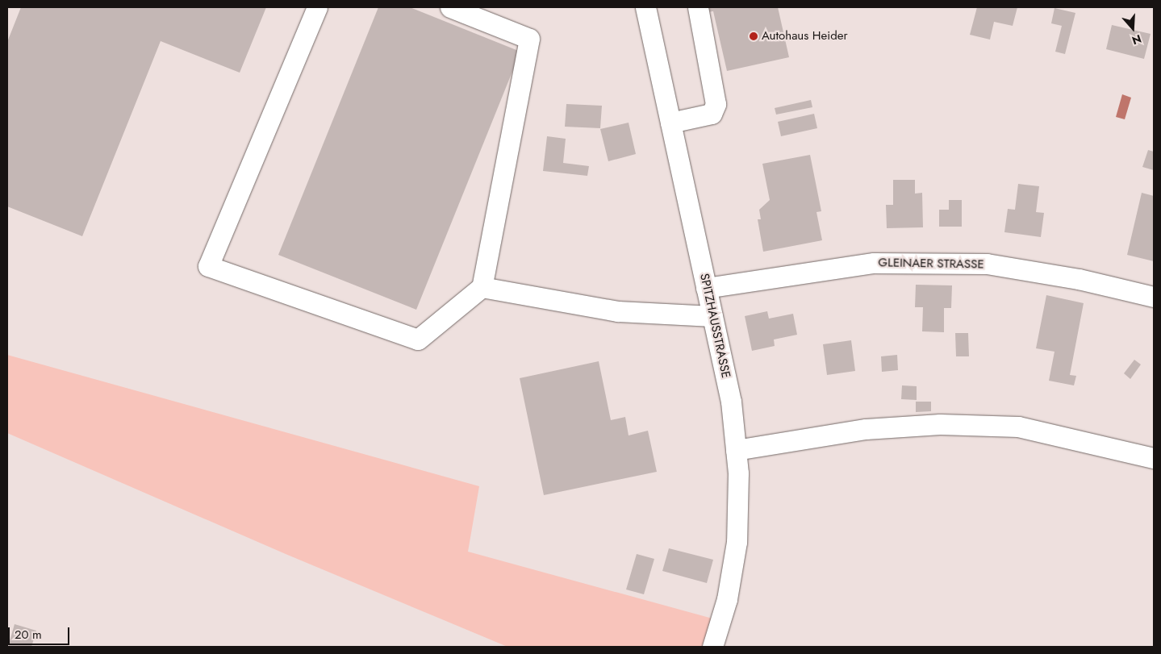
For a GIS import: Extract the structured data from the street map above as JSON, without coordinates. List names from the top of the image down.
{
  "streets": {
    "street": ["GLEINAER STRASSE", "SPITZHAUSSTRASSE"]
  },
  "crossings": [
    ["GLEINAER STRASSE", "SPITZHAUSSTRASSE"]
  ],
  "places": ["Autohaus Heider"],
  "scale_bar": "20 m",
  "north": "bottom"
}
